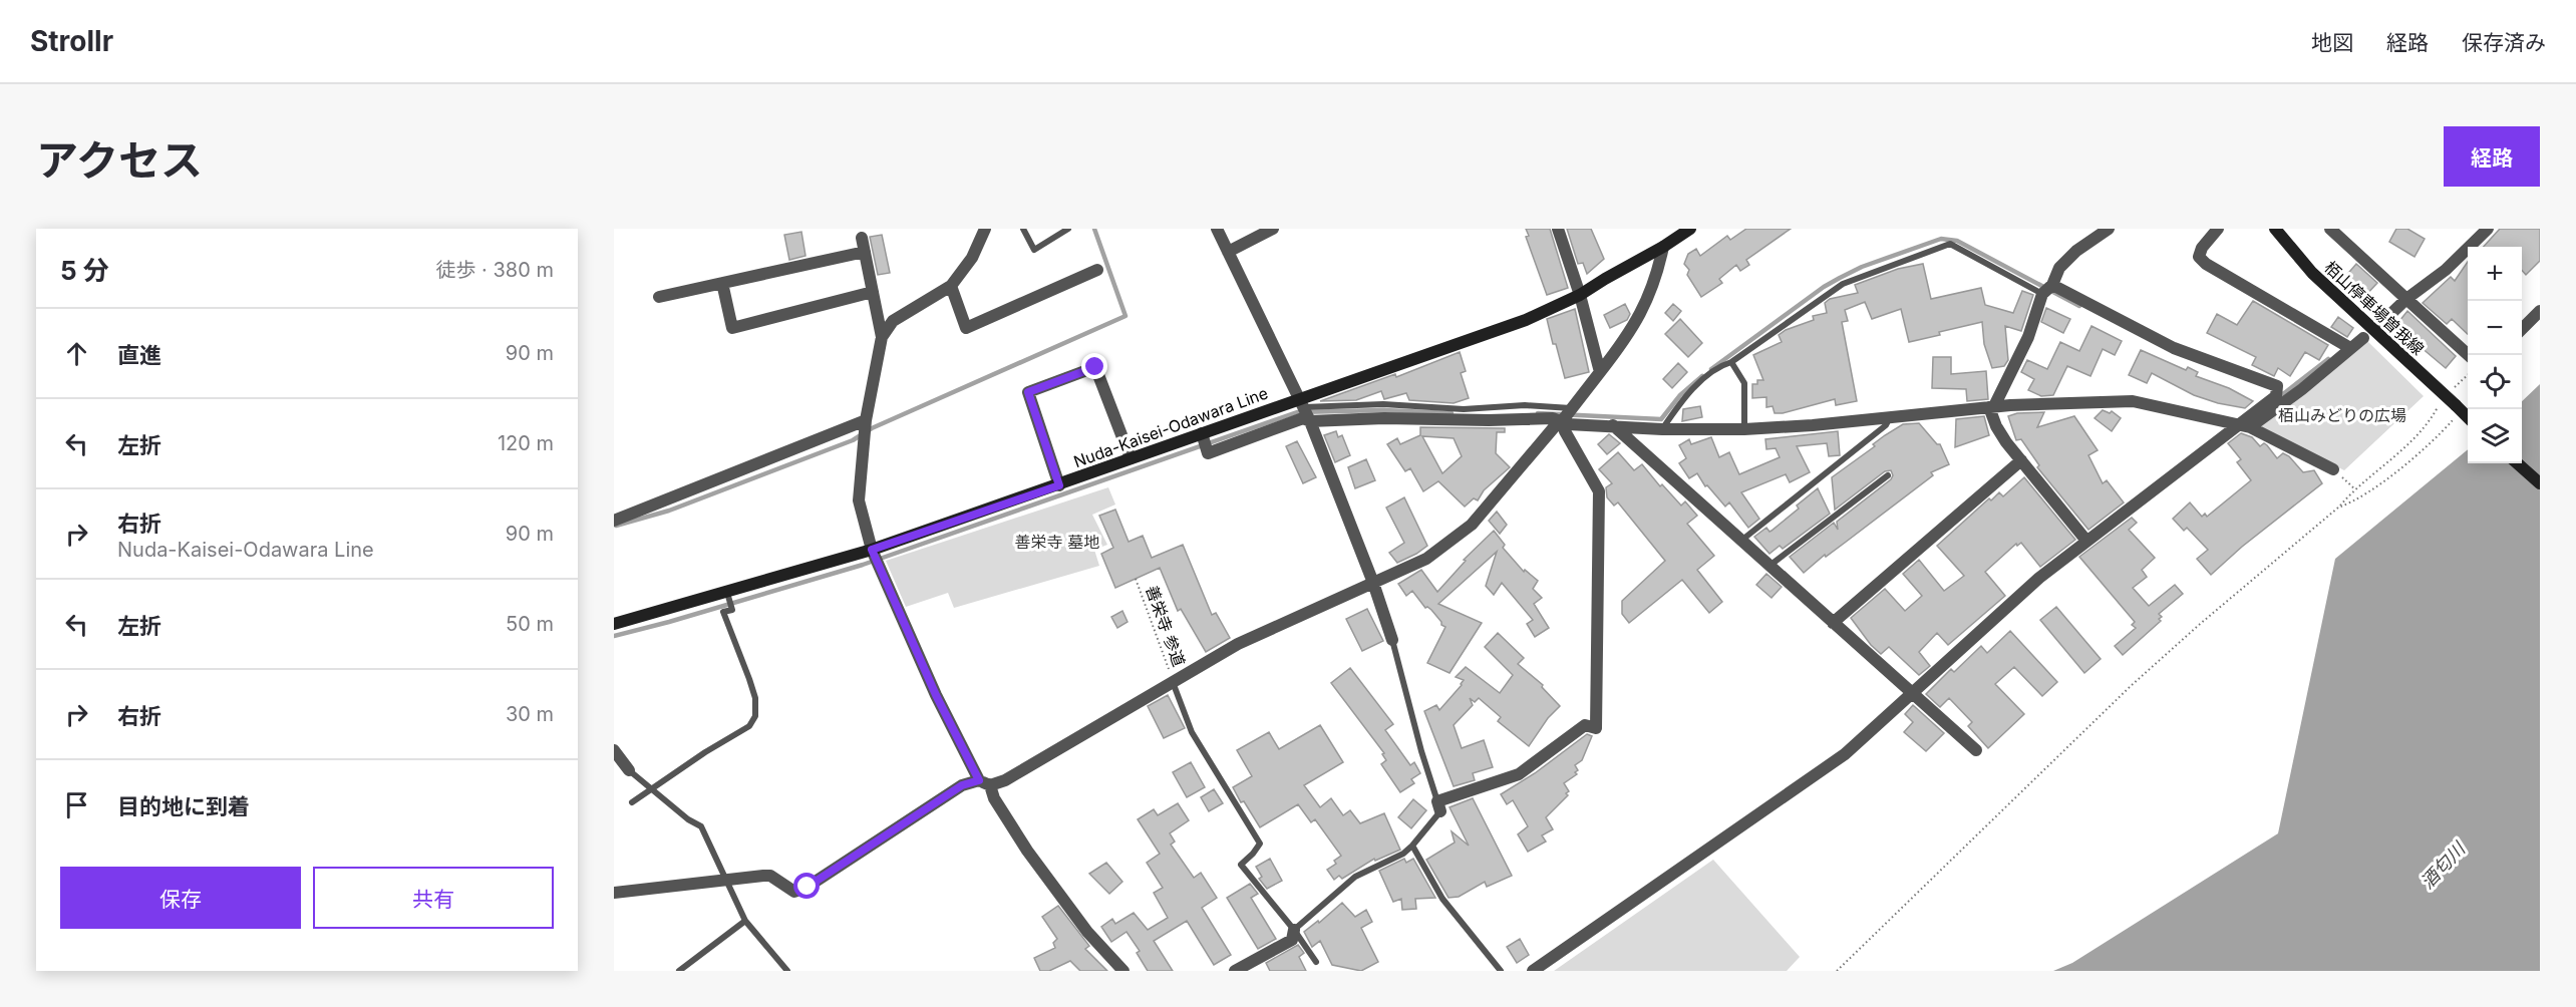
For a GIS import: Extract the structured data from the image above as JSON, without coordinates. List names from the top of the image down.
{
  "streets": {
    "main road": ["栢山停車場曽我線", "Nuda-Kaisei-Odawara Line"],
    "path": ["善栄寺 参道"]
  },
  "water": ["酒匂川"],
  "parks": ["栢山みどりの広場", "善栄寺 墓地"],
  "page": {
    "header": "Strollr",
    "nav": ["地図", "経路", "保存済み"],
    "title": "アクセス",
    "buttons": [
      "経路",
      ["保存", "共有"]
    ],
    "heading": ["5 分", "徒歩 · 380 m"],
    "map_buttons": ["+", "−"],
    "list": [
      ["直進", "90 m"],
      ["左折", "120 m"],
      ["右折", "Nuda-Kaisei-Odawara Line", "90 m"],
      ["左折", "50 m"],
      ["右折", "30 m"],
      "目的地に到着"
    ]
  }
}
